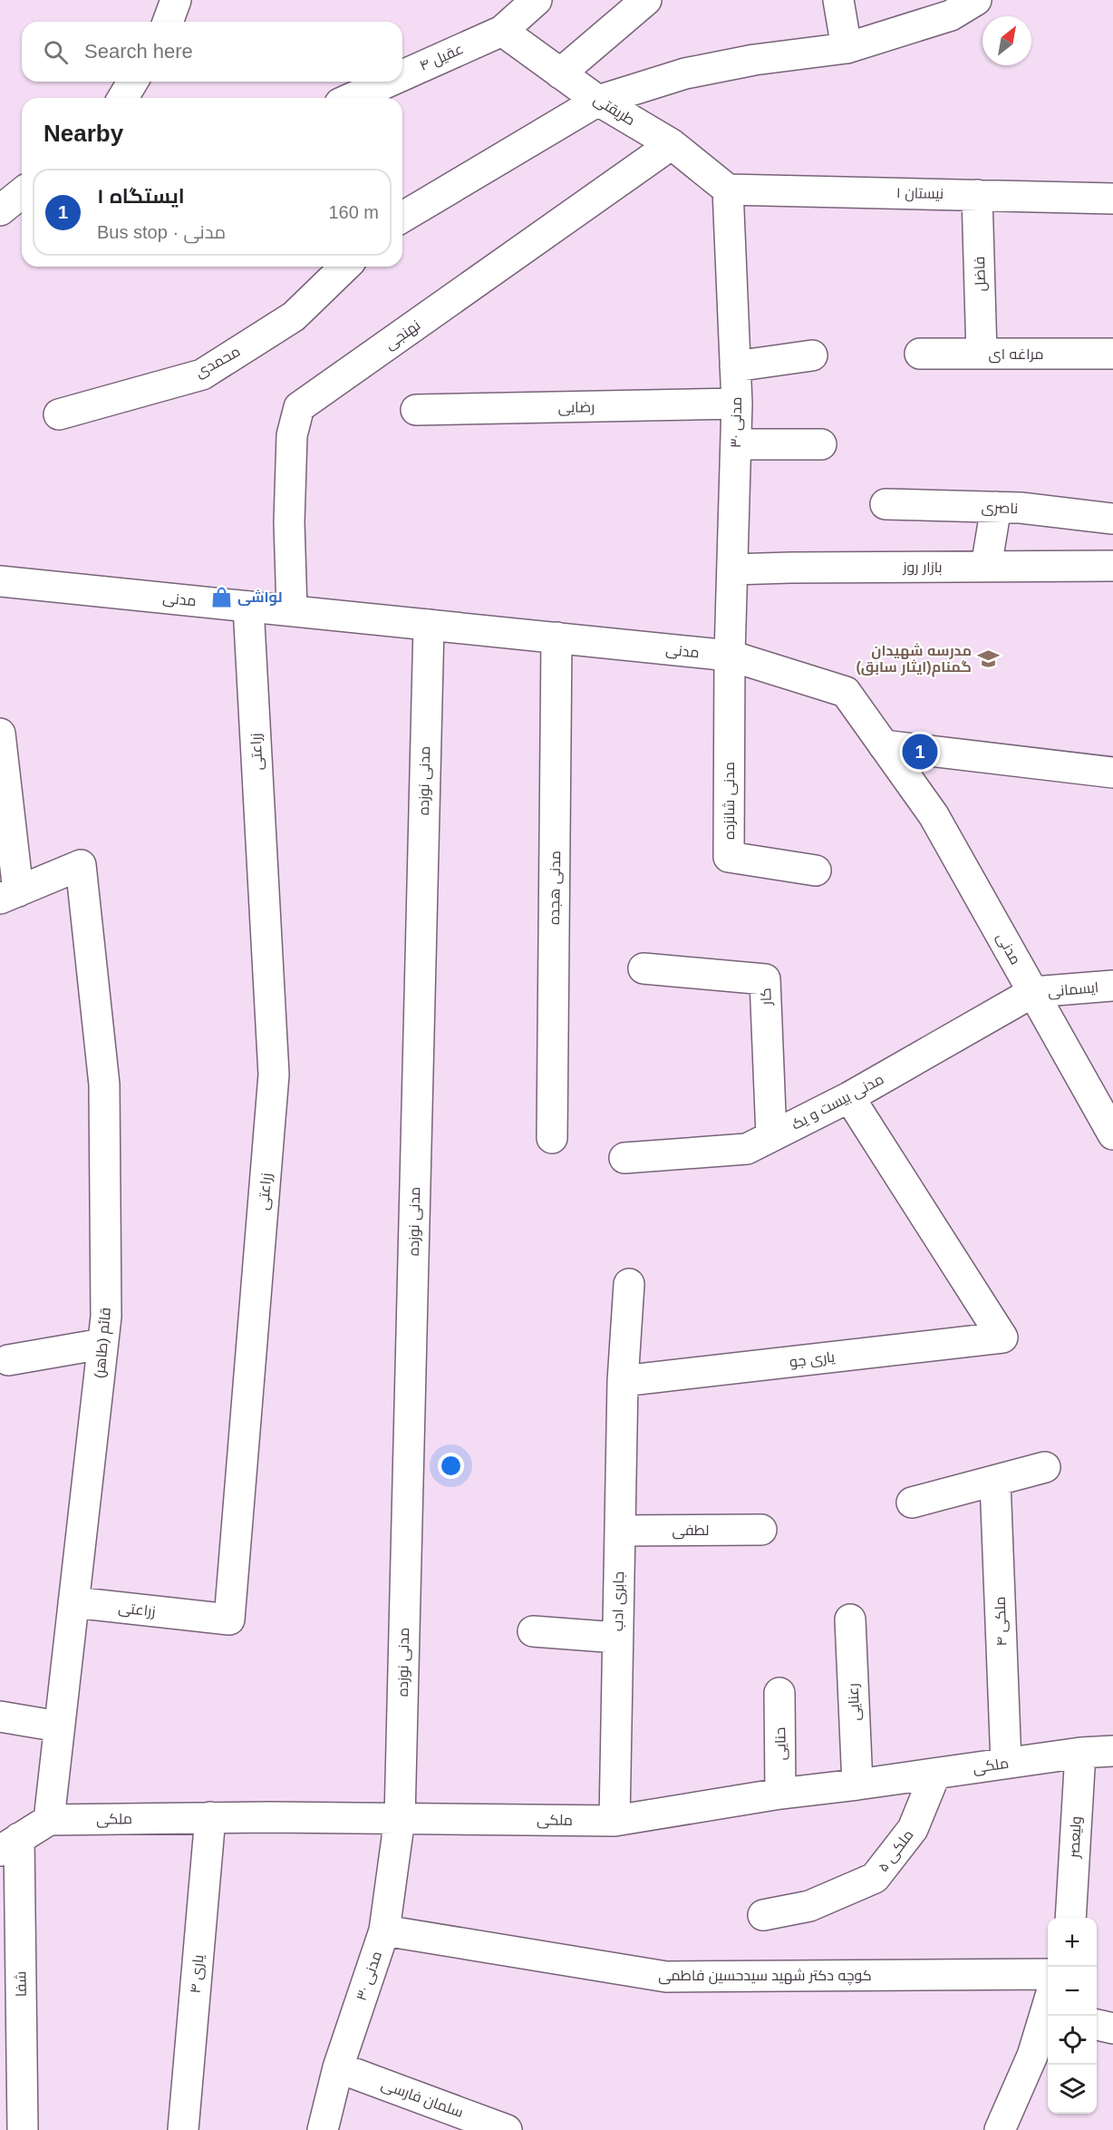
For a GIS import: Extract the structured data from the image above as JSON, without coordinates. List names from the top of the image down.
{
  "streets": {
    "street": [
      "عقیل ۴",
      "طریقتی",
      "نیستان ۱",
      "فاضل",
      "نهنجی",
      "مراغه ای",
      "محمدی",
      "رضایی",
      "مدنی ۳۰",
      "ناصری",
      "بازار روز",
      "مدنی",
      "زراعتی",
      "مدنی نوزده",
      "مدنی شانزده",
      "مدنی هجده",
      "ایسمانی",
      "کار",
      "مدنی بیست و یک",
      "قائم (طاهر)",
      "یاری جو",
      "لطفی",
      "جابری ادب",
      "ملکی ۴",
      "رعنایی",
      "حنایی",
      "ملکی",
      "ولیعصر",
      "ملکی ۵",
      "یاری ۴",
      "کوچه دکتر شهید سیدحسین فاطمی",
      "شفا",
      "سلمان فارسی"
    ]
  },
  "crossings": [
    ["عقیل ۴", "طریقتی"],
    ["طریقتی", "نیستان ۱"],
    ["طریقتی", "نهنجی"],
    ["طریقتی", "مدنی ۳۰"],
    ["نیستان ۱", "فاضل"],
    ["نیستان ۱", "مدنی ۳۰"],
    ["فاضل", "مراغه ای"],
    ["نهنجی", "مدنی"],
    ["رضایی", "مدنی ۳۰"],
    ["مدنی ۳۰", "بازار روز"],
    ["مدنی ۳۰", "مدنی"],
    ["مدنی ۳۰", "مدنی نوزده"],
    ["مدنی ۳۰", "مدنی شانزده"],
    ["مدنی ۳۰", "ملکی"],
    ["مدنی ۳۰", "کوچه دکتر شهید سیدحسین فاطمی"],
    ["مدنی ۳۰", "سلمان فارسی"],
    ["مدنی", "زراعتی"],
    ["مدنی", "مدنی نوزده"],
    ["مدنی", "مدنی شانزده"],
    ["مدنی", "مدنی هجده"],
    ["مدنی", "ایسمانی"],
    ["مدنی", "مدنی بیست و یک"],
    ["زراعتی", "قائم (طاهر)"],
    ["مدنی نوزده", "ملکی"],
    ["ایسمانی", "مدنی بیست و یک"],
    ["کار", "مدنی بیست و یک"],
    ["مدنی بیست و یک", "یاری جو"],
    ["قائم (طاهر)", "ملکی"],
    ["یاری جو", "جابری ادب"],
    ["لطفی", "جابری ادب"],
    ["جابری ادب", "ملکی"],
    ["ملکی ۴", "ملکی"],
    ["رعنایی", "ملکی"],
    ["حنایی", "ملکی"],
    ["ملکی", "ولیعصر"],
    ["ملکی", "ملکی ۵"],
    ["ملکی", "یاری ۴"]
  ],
  "places": {
    "shop": ["لواشی"],
    "school or university": ["مدرسه شهیدان گمنام(ایثار سابق)"]
  },
  "north": "top right",
  "page": {
    "search": "Search here",
    "heading": "Nearby",
    "list": [
      {
        "mark": "1",
        "name": "ایستگاه ۱",
        "note": "Bus stop · مدنی",
        "value": "160 m"
      }
    ],
    "pins": "1",
    "map_buttons": ["+", "−"]
  }
}
